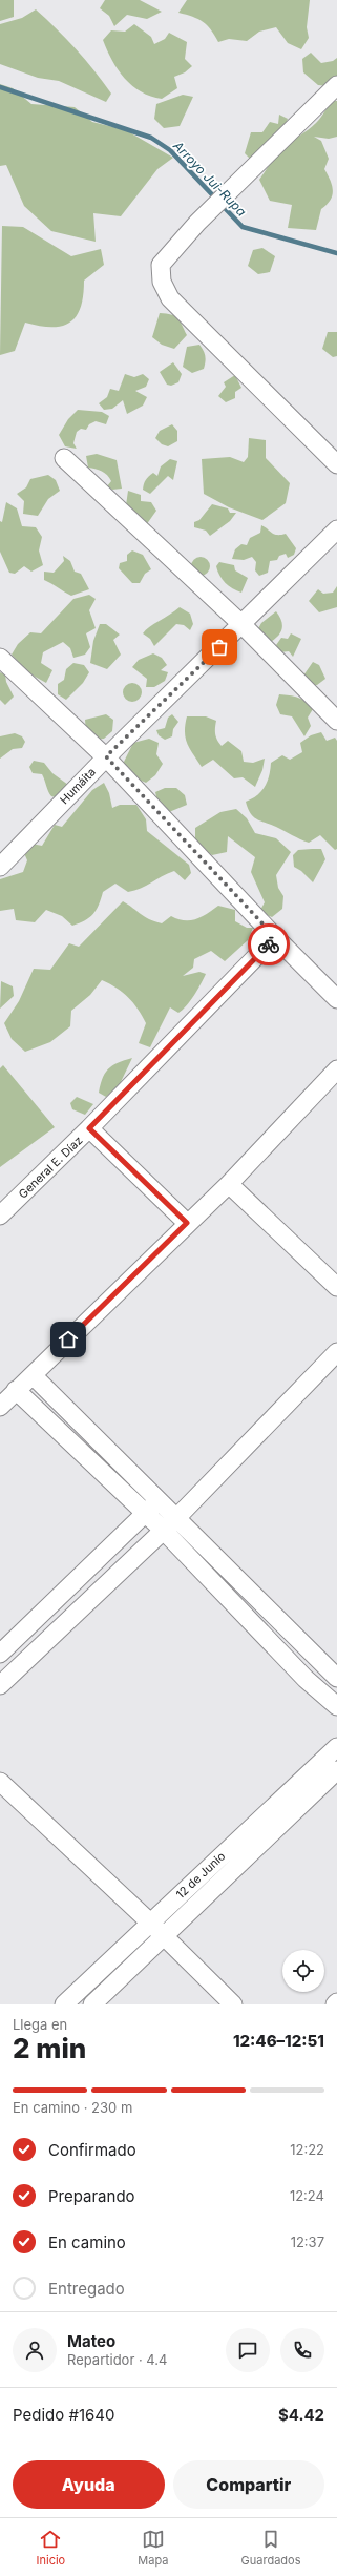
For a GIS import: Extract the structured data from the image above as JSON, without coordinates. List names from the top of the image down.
{
  "streets": {
    "street": ["Humáita", "General E. Díaz", "12 de Junio"]
  },
  "water": ["Arroyo Jui-Rupa"],
  "page": {
    "heading": ["2 min", "Llega en", "12:46–12:51"],
    "panel": [
      "Mateo",
      "Repartidor · 4.4",
      "Pedido #1640",
      "$4.42"
    ],
    "bar": "En camino · 230 m",
    "list": [
      ["Confirmado", "12:22"],
      ["Preparando", "12:24"],
      ["En camino", "12:37"],
      "Entregado"
    ],
    "buttons": ["Ayuda", "Compartir"],
    "tabs": ["Inicio", "Mapa", "Guardados"]
  }
}
